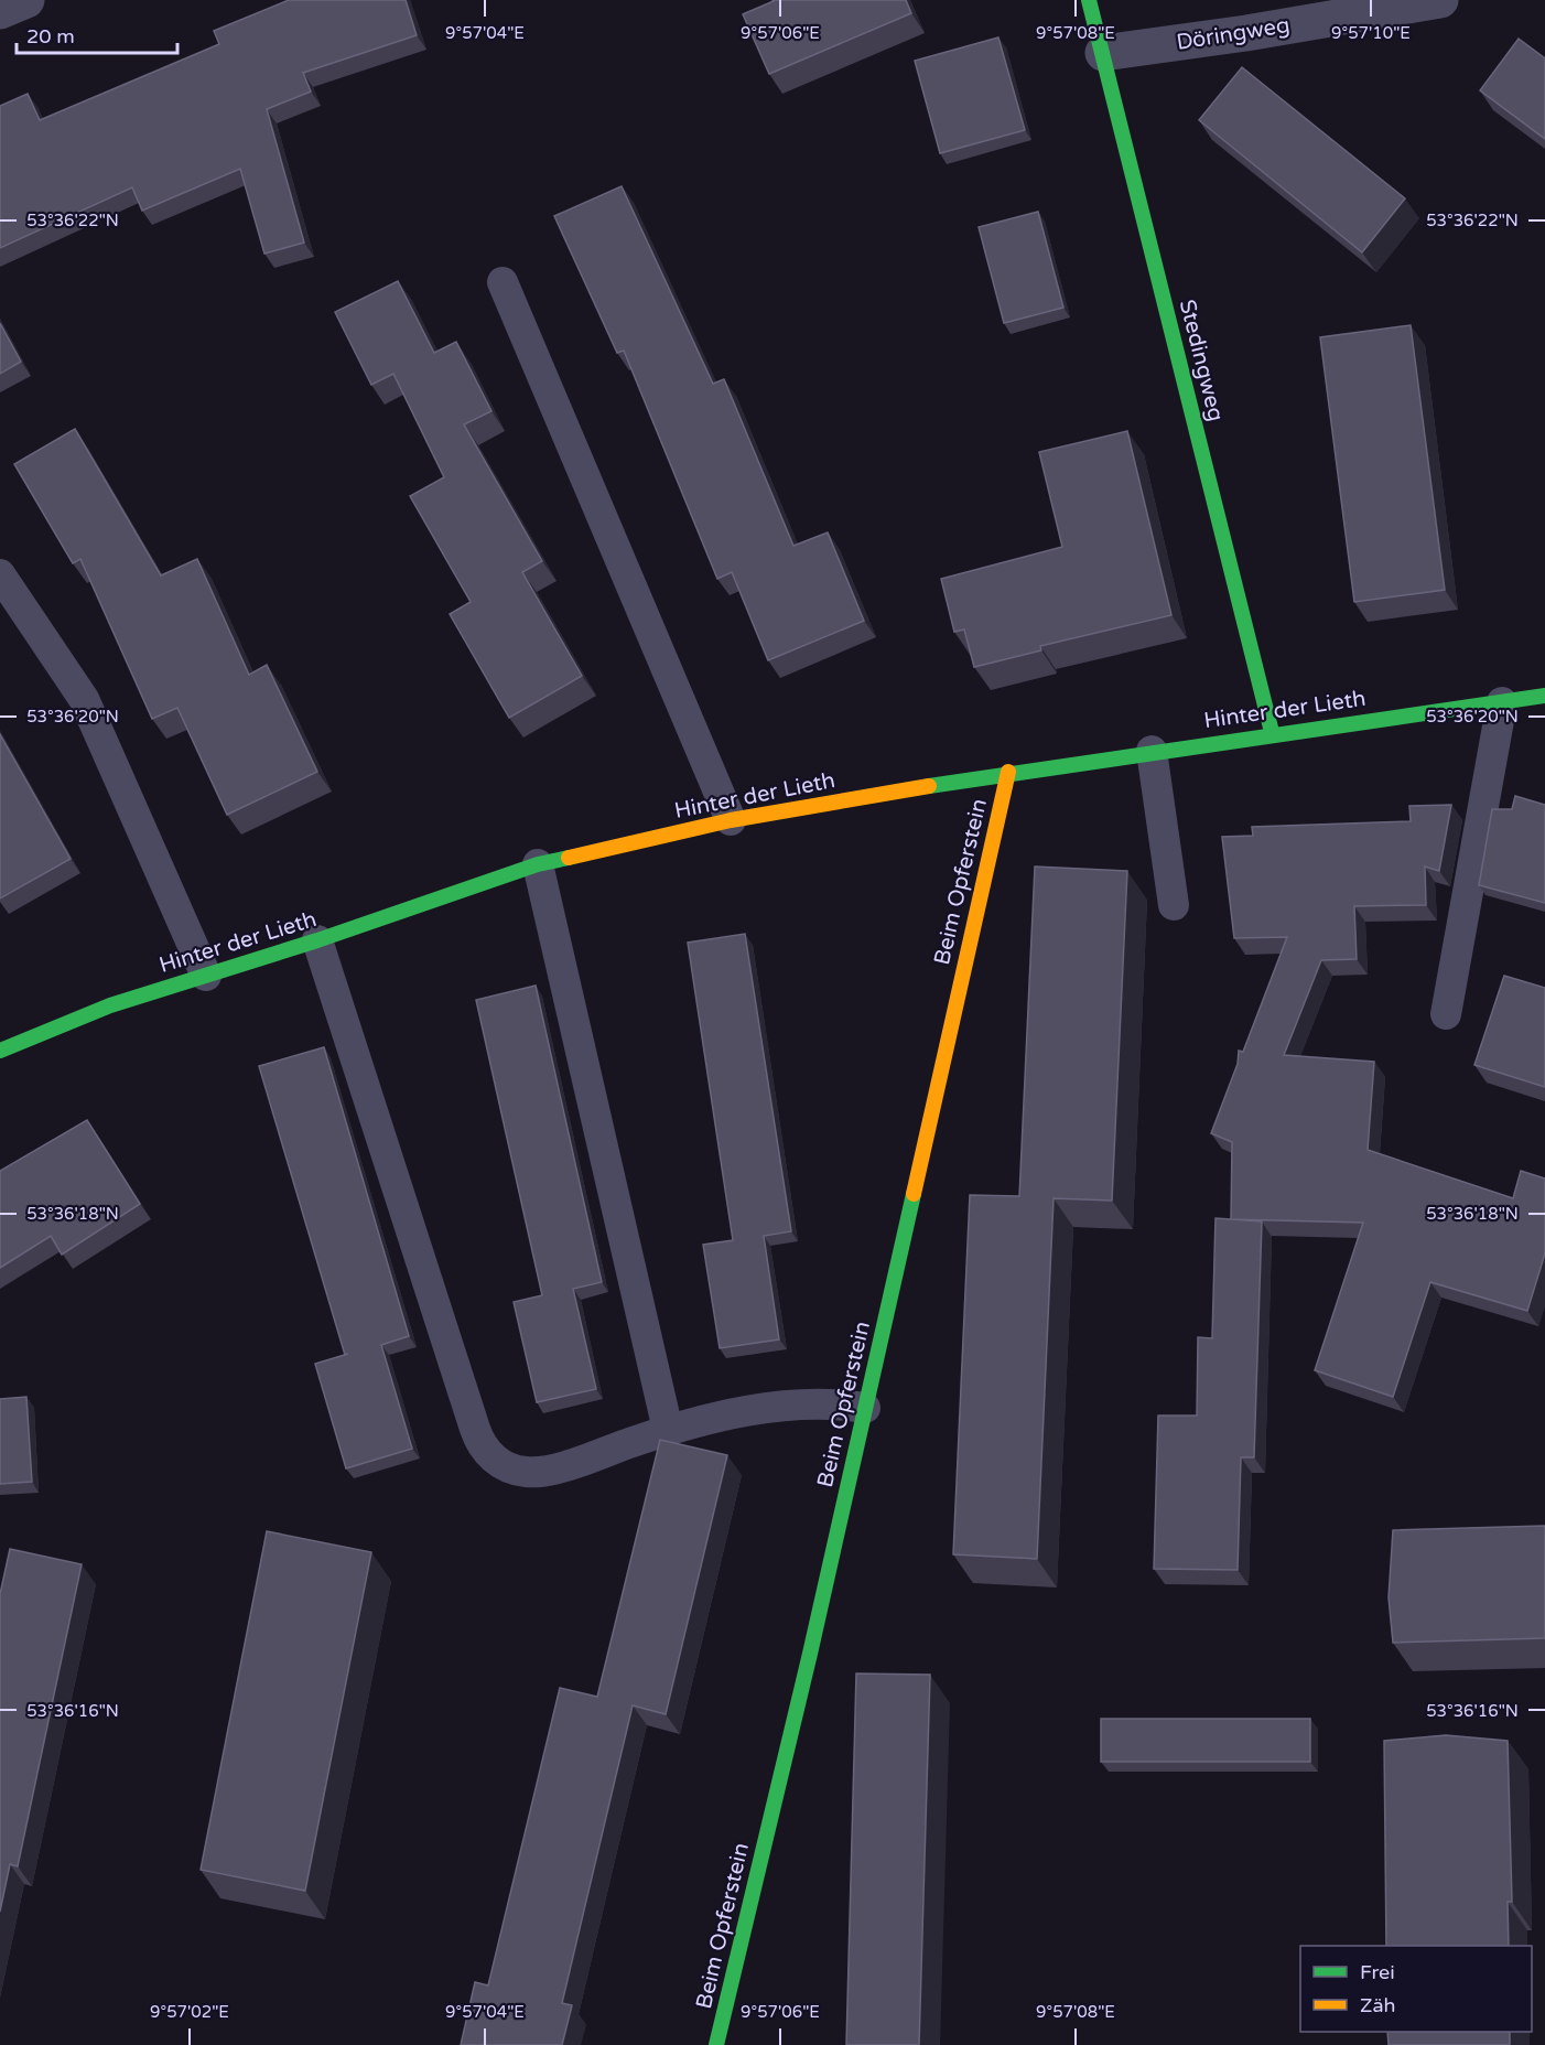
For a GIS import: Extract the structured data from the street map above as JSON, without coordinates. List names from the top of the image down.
{
  "streets": {
    "street": [
      "Döringweg",
      "Stedingweg",
      "Hinter der Lieth",
      "Beim Opferstein"
    ]
  },
  "crossings": [
    ["Döringweg", "Stedingweg"],
    ["Stedingweg", "Hinter der Lieth"],
    ["Hinter der Lieth", "Beim Opferstein"]
  ],
  "legend": ["Frei", "Zäh"],
  "scale_bar": "20 m",
  "coordinates": [
    "9°57'04\"E",
    "9°57'06\"E",
    "9°57'08\"E",
    "9°57'10\"E",
    "53°36'22\"N",
    "53°36'20\"N",
    "53°36'18\"N",
    "53°36'16\"N",
    "9°57'02\"E"
  ]
}
